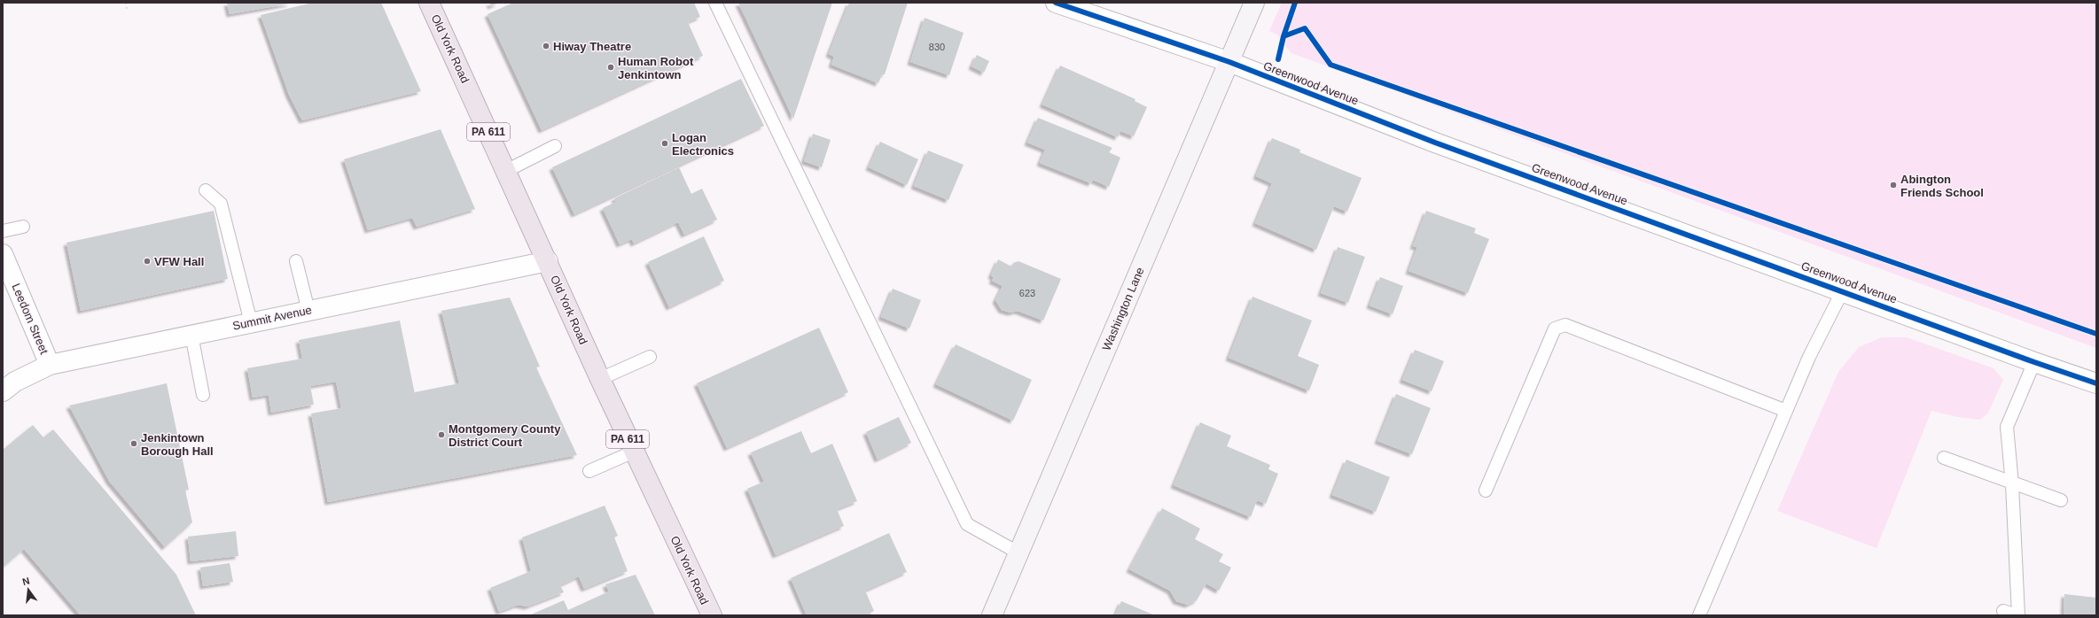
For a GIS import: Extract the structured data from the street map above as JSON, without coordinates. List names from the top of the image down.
{
  "streets": {
    "highway": ["Old York Road", "PA 611"],
    "main road": ["Washington Lane"],
    "street": ["Greenwood Avenue", "Summit Avenue", "Leedom Street"]
  },
  "crossings": [
    ["Old York Road", "Summit Avenue"],
    ["Greenwood Avenue", "Washington Lane"],
    ["Summit Avenue", "Leedom Street"]
  ],
  "places": [
    "Hiway Theatre",
    "Human Robot Jenkintown",
    "Logan Electronics",
    "Abington Friends School",
    "VFW Hall",
    "Montgomery County District Court",
    "Jenkintown Borough Hall"
  ],
  "house_numbers": ["830", "623"],
  "north": "top"
}
